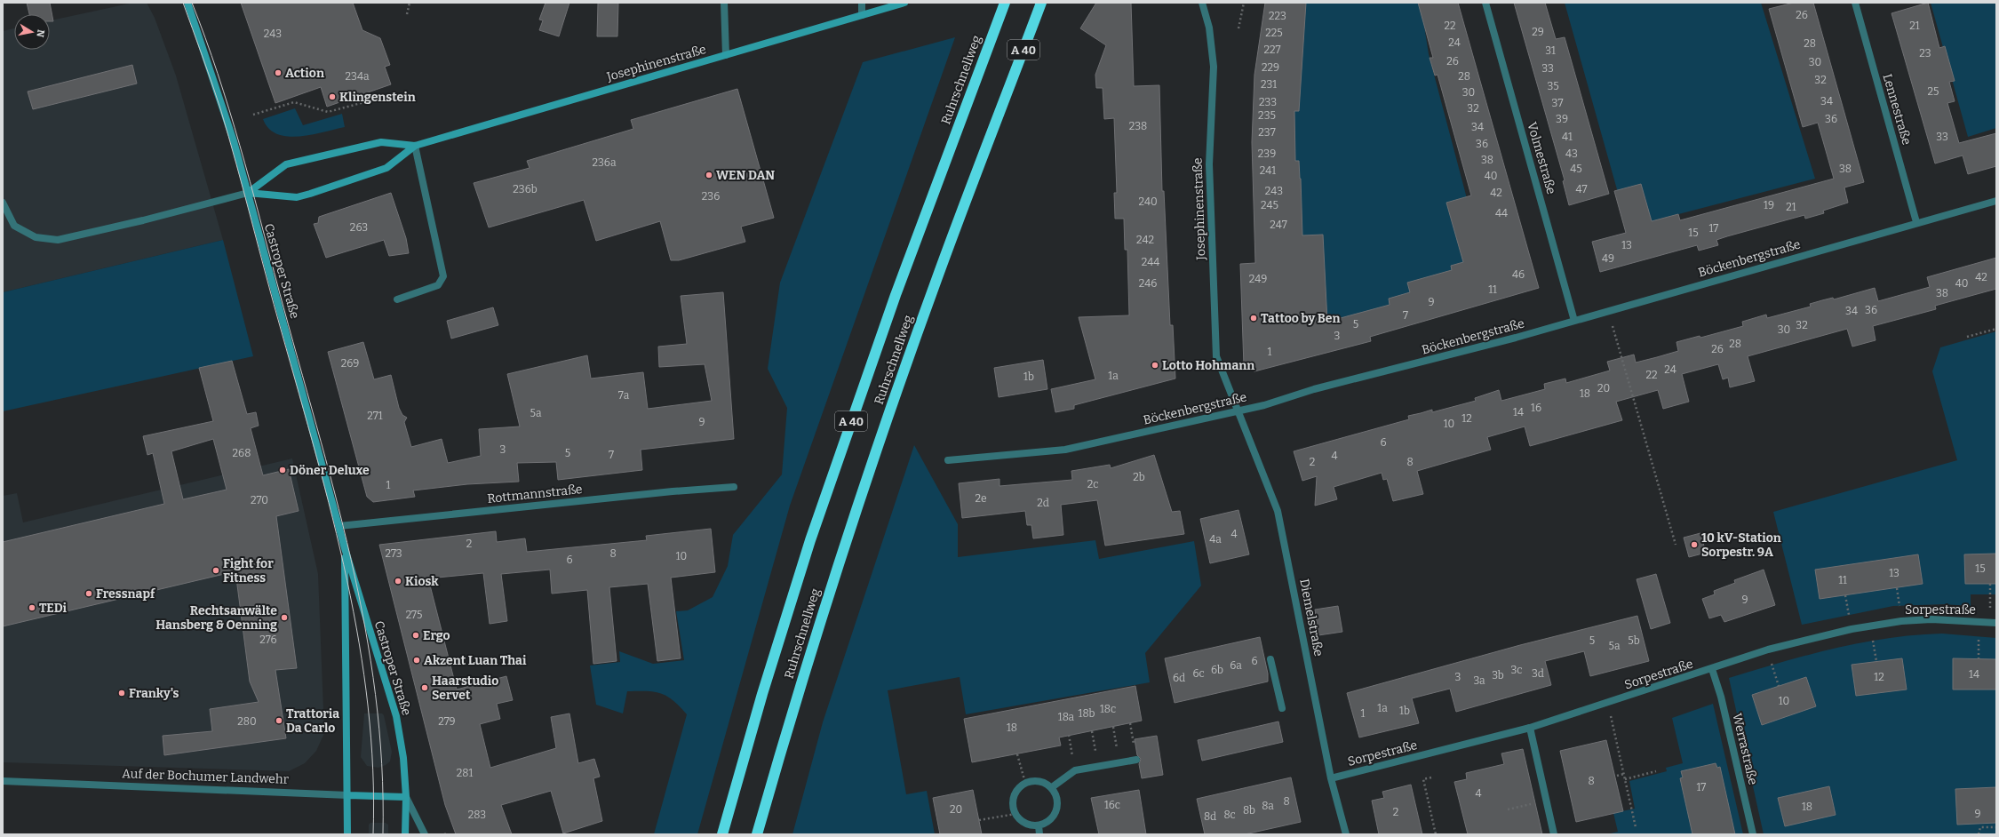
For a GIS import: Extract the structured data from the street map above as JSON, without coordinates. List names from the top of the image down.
{
  "streets": {
    "highway": ["A 40", "Ruhrschnellweg"],
    "main road": ["Josephinenstraße", "Castroper Straße", "Auf der Bochumer Landwehr"],
    "street": [
      "Lennestraße",
      "Volmestraße",
      "Böckenbergstraße",
      "Rottmannstraße",
      "Sorpestraße",
      "Diemelstraße",
      "Werrastraße"
    ]
  },
  "crossings": [
    ["Josephinenstraße", "Böckenbergstraße"],
    ["Josephinenstraße", "Castroper Straße"],
    ["Josephinenstraße", "Diemelstraße"],
    ["Lennestraße", "Böckenbergstraße"],
    ["Volmestraße", "Böckenbergstraße"],
    ["Böckenbergstraße", "Diemelstraße"],
    ["Castroper Straße", "Rottmannstraße"],
    ["Castroper Straße", "Auf der Bochumer Landwehr"],
    ["Sorpestraße", "Diemelstraße"],
    ["Sorpestraße", "Werrastraße"]
  ],
  "places": [
    "Action",
    "Klingenstein",
    "WEN DAN",
    "Tattoo by Ben",
    "Lotto Hohmann",
    "Döner Deluxe",
    "10 kV-Station Sorpestr. 9A",
    "Fight for Fitness",
    "Kiosk",
    "Fressnapf",
    "TEDi",
    "Rechtsanwälte Hansberg & Oenning",
    "Ergo",
    "Akzent Luan Thai",
    "Haarstudio Servet",
    "Franky's",
    "Trattoria Da Carlo"
  ],
  "house_numbers": [
    "26",
    "223",
    "22",
    "21",
    "29",
    "225",
    "243",
    "24",
    "28",
    "227",
    "31",
    "23",
    "26",
    "30",
    "229",
    "33",
    "234a",
    "28",
    "32",
    "231",
    "35",
    "25",
    "30",
    "34",
    "233",
    "37",
    "32",
    "235",
    "39",
    "36",
    "238",
    "34",
    "237",
    "41",
    "33",
    "36",
    "239",
    "43",
    "38",
    "236a",
    "45",
    "38",
    "241",
    "40",
    "236b",
    "47",
    "243",
    "42",
    "236",
    "240",
    "245",
    "19",
    "21",
    "44",
    "247",
    "263",
    "17",
    "15",
    "242",
    "13",
    "49",
    "244",
    "46",
    "42",
    "249",
    "246",
    "40",
    "11",
    "38",
    "9",
    "36",
    "34",
    "7",
    "5",
    "32",
    "30",
    "3",
    "28",
    "26",
    "1",
    "269",
    "24",
    "22",
    "1a",
    "1b",
    "20",
    "18",
    "7a",
    "16",
    "14",
    "5a",
    "271",
    "12",
    "9",
    "10",
    "6",
    "3",
    "268",
    "5",
    "7",
    "4",
    "2",
    "8",
    "2b",
    "2c",
    "1",
    "2e",
    "270",
    "2d",
    "4",
    "4a",
    "2",
    "273",
    "8",
    "10",
    "6",
    "15",
    "13",
    "11",
    "9",
    "275",
    "276",
    "5",
    "5b",
    "5a",
    "6",
    "6a",
    "6b",
    "3c",
    "6c",
    "3d",
    "14",
    "3b",
    "3",
    "12",
    "6d",
    "3a",
    "10",
    "1a",
    "18c",
    "1b",
    "18b",
    "1",
    "18a",
    "280",
    "279",
    "18",
    "281",
    "8",
    "17",
    "4",
    "8",
    "16c",
    "8a",
    "18",
    "20",
    "8b",
    "2",
    "9",
    "283",
    "8c",
    "8d"
  ],
  "north": "right"
}
